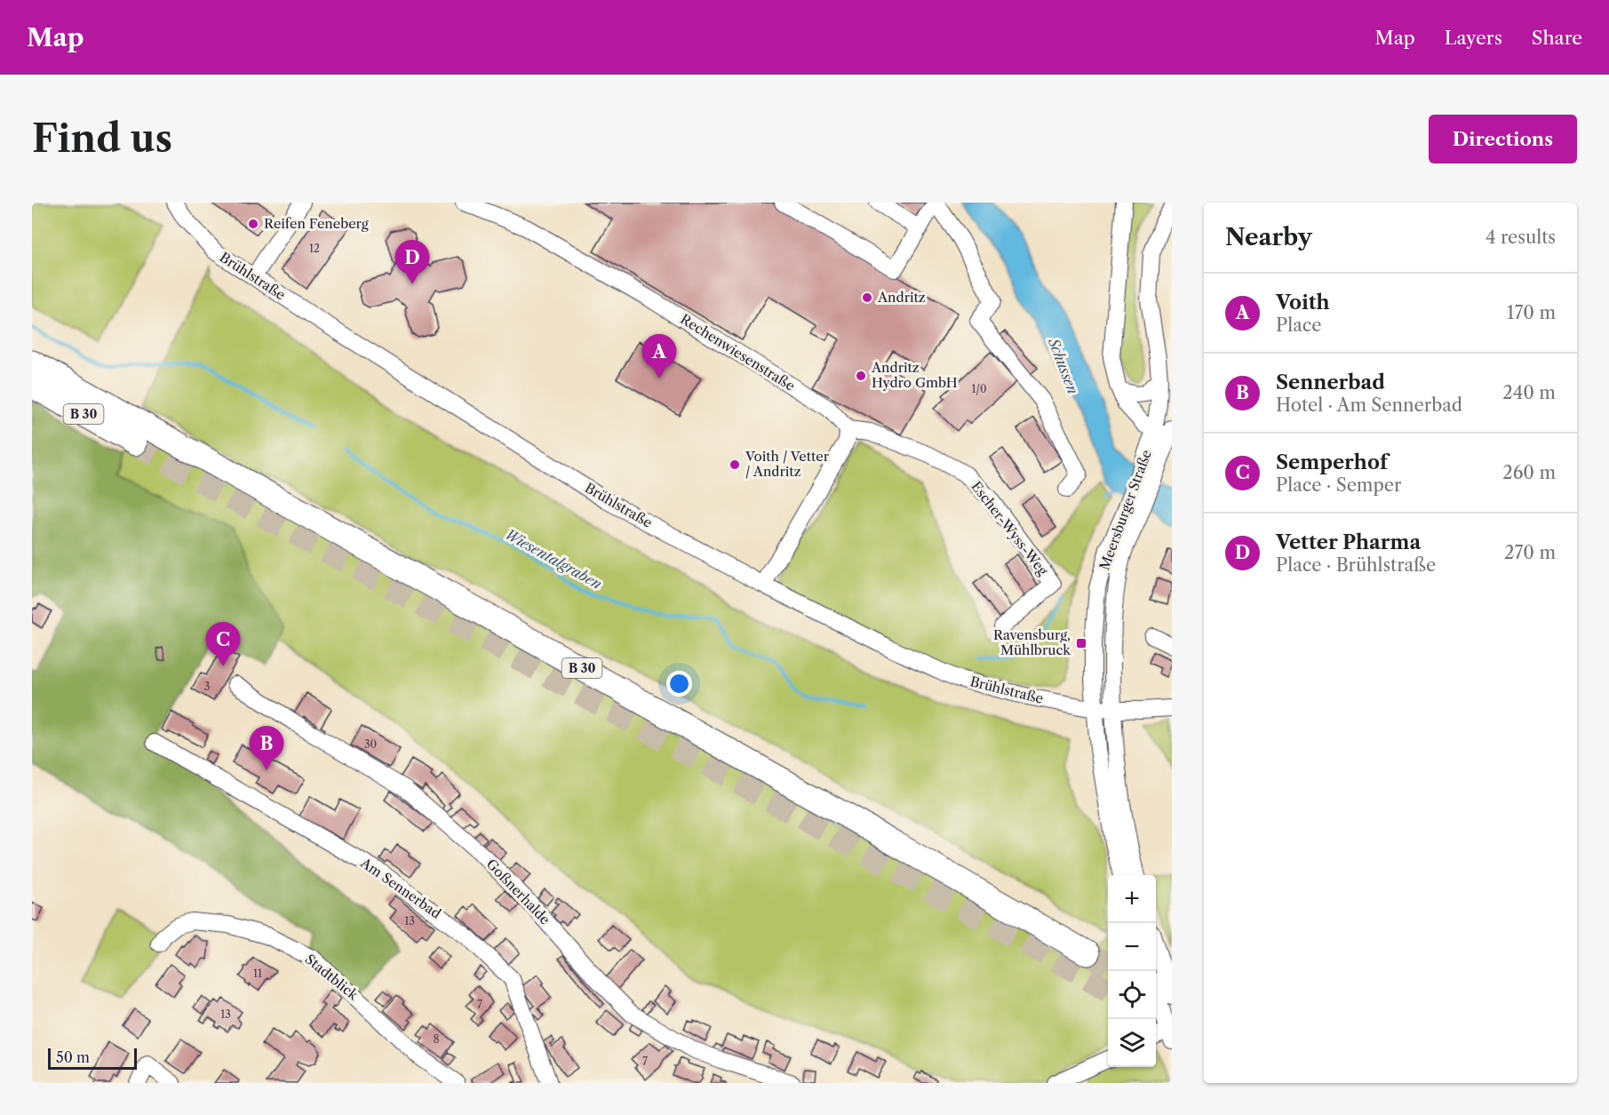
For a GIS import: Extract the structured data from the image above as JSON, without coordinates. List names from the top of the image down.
{
  "streets": {
    "highway": ["B 30"],
    "street": [
      "Brühlstraße",
      "Rechenwiesenstraße",
      "Meersburger Straße",
      "Escher-Wyss-Weg",
      "Am Sennerbad",
      "Goßnerhalde",
      "Stadtblick"
    ]
  },
  "crossings": [
    ["Brühlstraße", "Meersburger Straße"],
    ["Rechenwiesenstraße", "Escher-Wyss-Weg"]
  ],
  "water": ["Schussen", "Wiesentalgraben"],
  "places": {
    "other": [
      "Reifen Feneberg",
      "Andritz",
      "Andritz Hydro GmbH",
      "Voith / Vetter / Andritz"
    ],
    "transit": ["Ravensburg, Mühlbruck"]
  },
  "house_numbers": [
    "12",
    "1/0",
    "3",
    "30",
    "13",
    "11",
    "7",
    "13",
    "8",
    "7"
  ],
  "scale_bar": "50 m",
  "page": {
    "header": "Map",
    "nav": ["Map", "Layers", "Share"],
    "buttons": "Directions",
    "title": "Find us",
    "heading": ["Nearby", "4 results"],
    "pins": [
      "D",
      "A",
      "C",
      "B"
    ],
    "list": [
      {
        "mark": "A",
        "name": "Voith",
        "note": "Place",
        "value": "170 m"
      },
      {
        "mark": "B",
        "name": "Sennerbad",
        "note": "Hotel · Am Sennerbad",
        "value": "240 m"
      },
      {
        "mark": "C",
        "name": "Semperhof",
        "note": "Place · Semper",
        "value": "260 m"
      },
      {
        "mark": "D",
        "name": "Vetter Pharma",
        "note": "Place · Brühlstraße",
        "value": "270 m"
      }
    ],
    "map_buttons": ["+", "−"],
    "scale": "50 m"
  }
}
